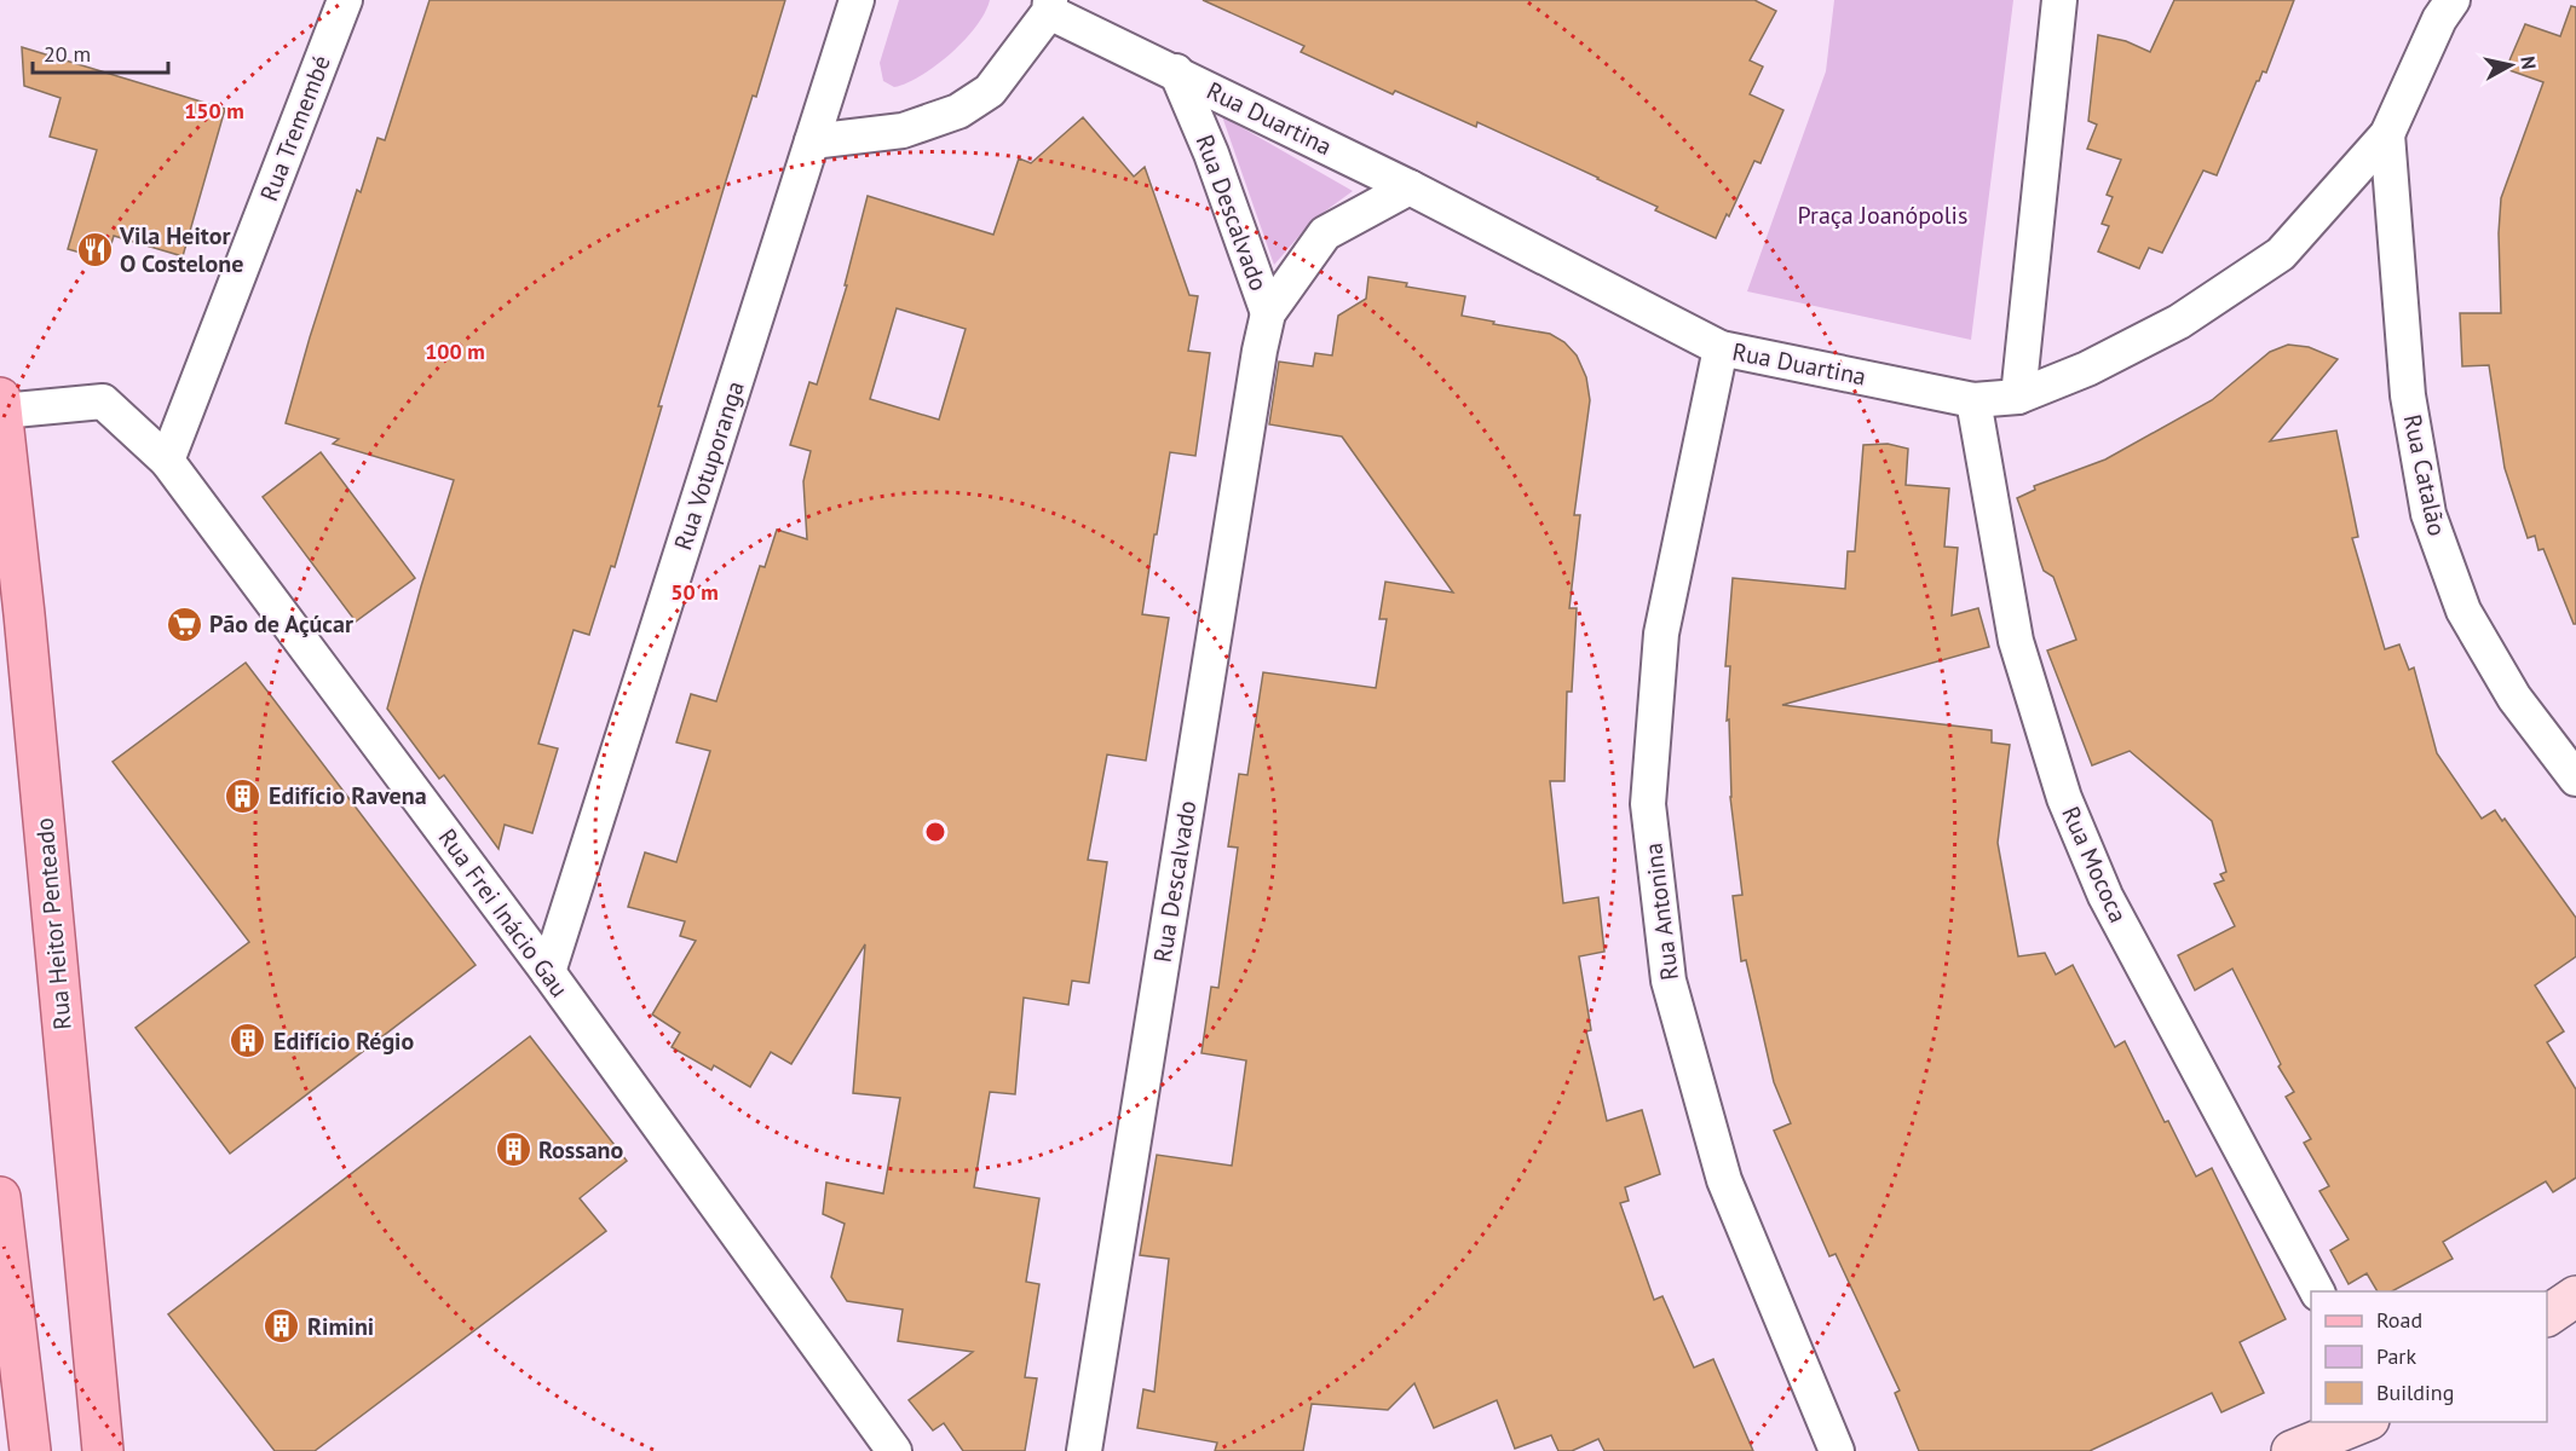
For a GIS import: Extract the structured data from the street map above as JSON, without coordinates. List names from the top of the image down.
{
  "streets": {
    "main road": ["Rua Heitor Penteado"],
    "street": [
      "Rua Duartina",
      "Rua Tremembé",
      "Rua Descalvado",
      "Rua Votuporanga",
      "Rua Catalão",
      "Rua Mococa",
      "Rua Antonina",
      "Rua Frei Inácio Gau"
    ]
  },
  "crossings": [
    ["Rua Duartina", "Rua Descalvado"],
    ["Rua Duartina", "Rua Catalão"],
    ["Rua Duartina", "Rua Mococa"],
    ["Rua Duartina", "Rua Antonina"],
    ["Rua Tremembé", "Rua Frei Inácio Gau"],
    ["Rua Votuporanga", "Rua Frei Inácio Gau"],
    ["Rua Frei Inácio Gau", "Rua Heitor Penteado"]
  ],
  "parks": ["Praça Joanópolis"],
  "places": {
    "restaurant": ["Vila Heitor O Costelone"],
    "supermarket": ["Pão de Açúcar"],
    "building": [
      "Edifício Ravena",
      "Edifício Régio",
      "Rossano",
      "Rimini"
    ]
  },
  "legend": ["Road", "Park", "Building"],
  "scale_bar": "20 m",
  "north": "right",
  "rings": ["150 m", "100 m", "50 m"]
}
